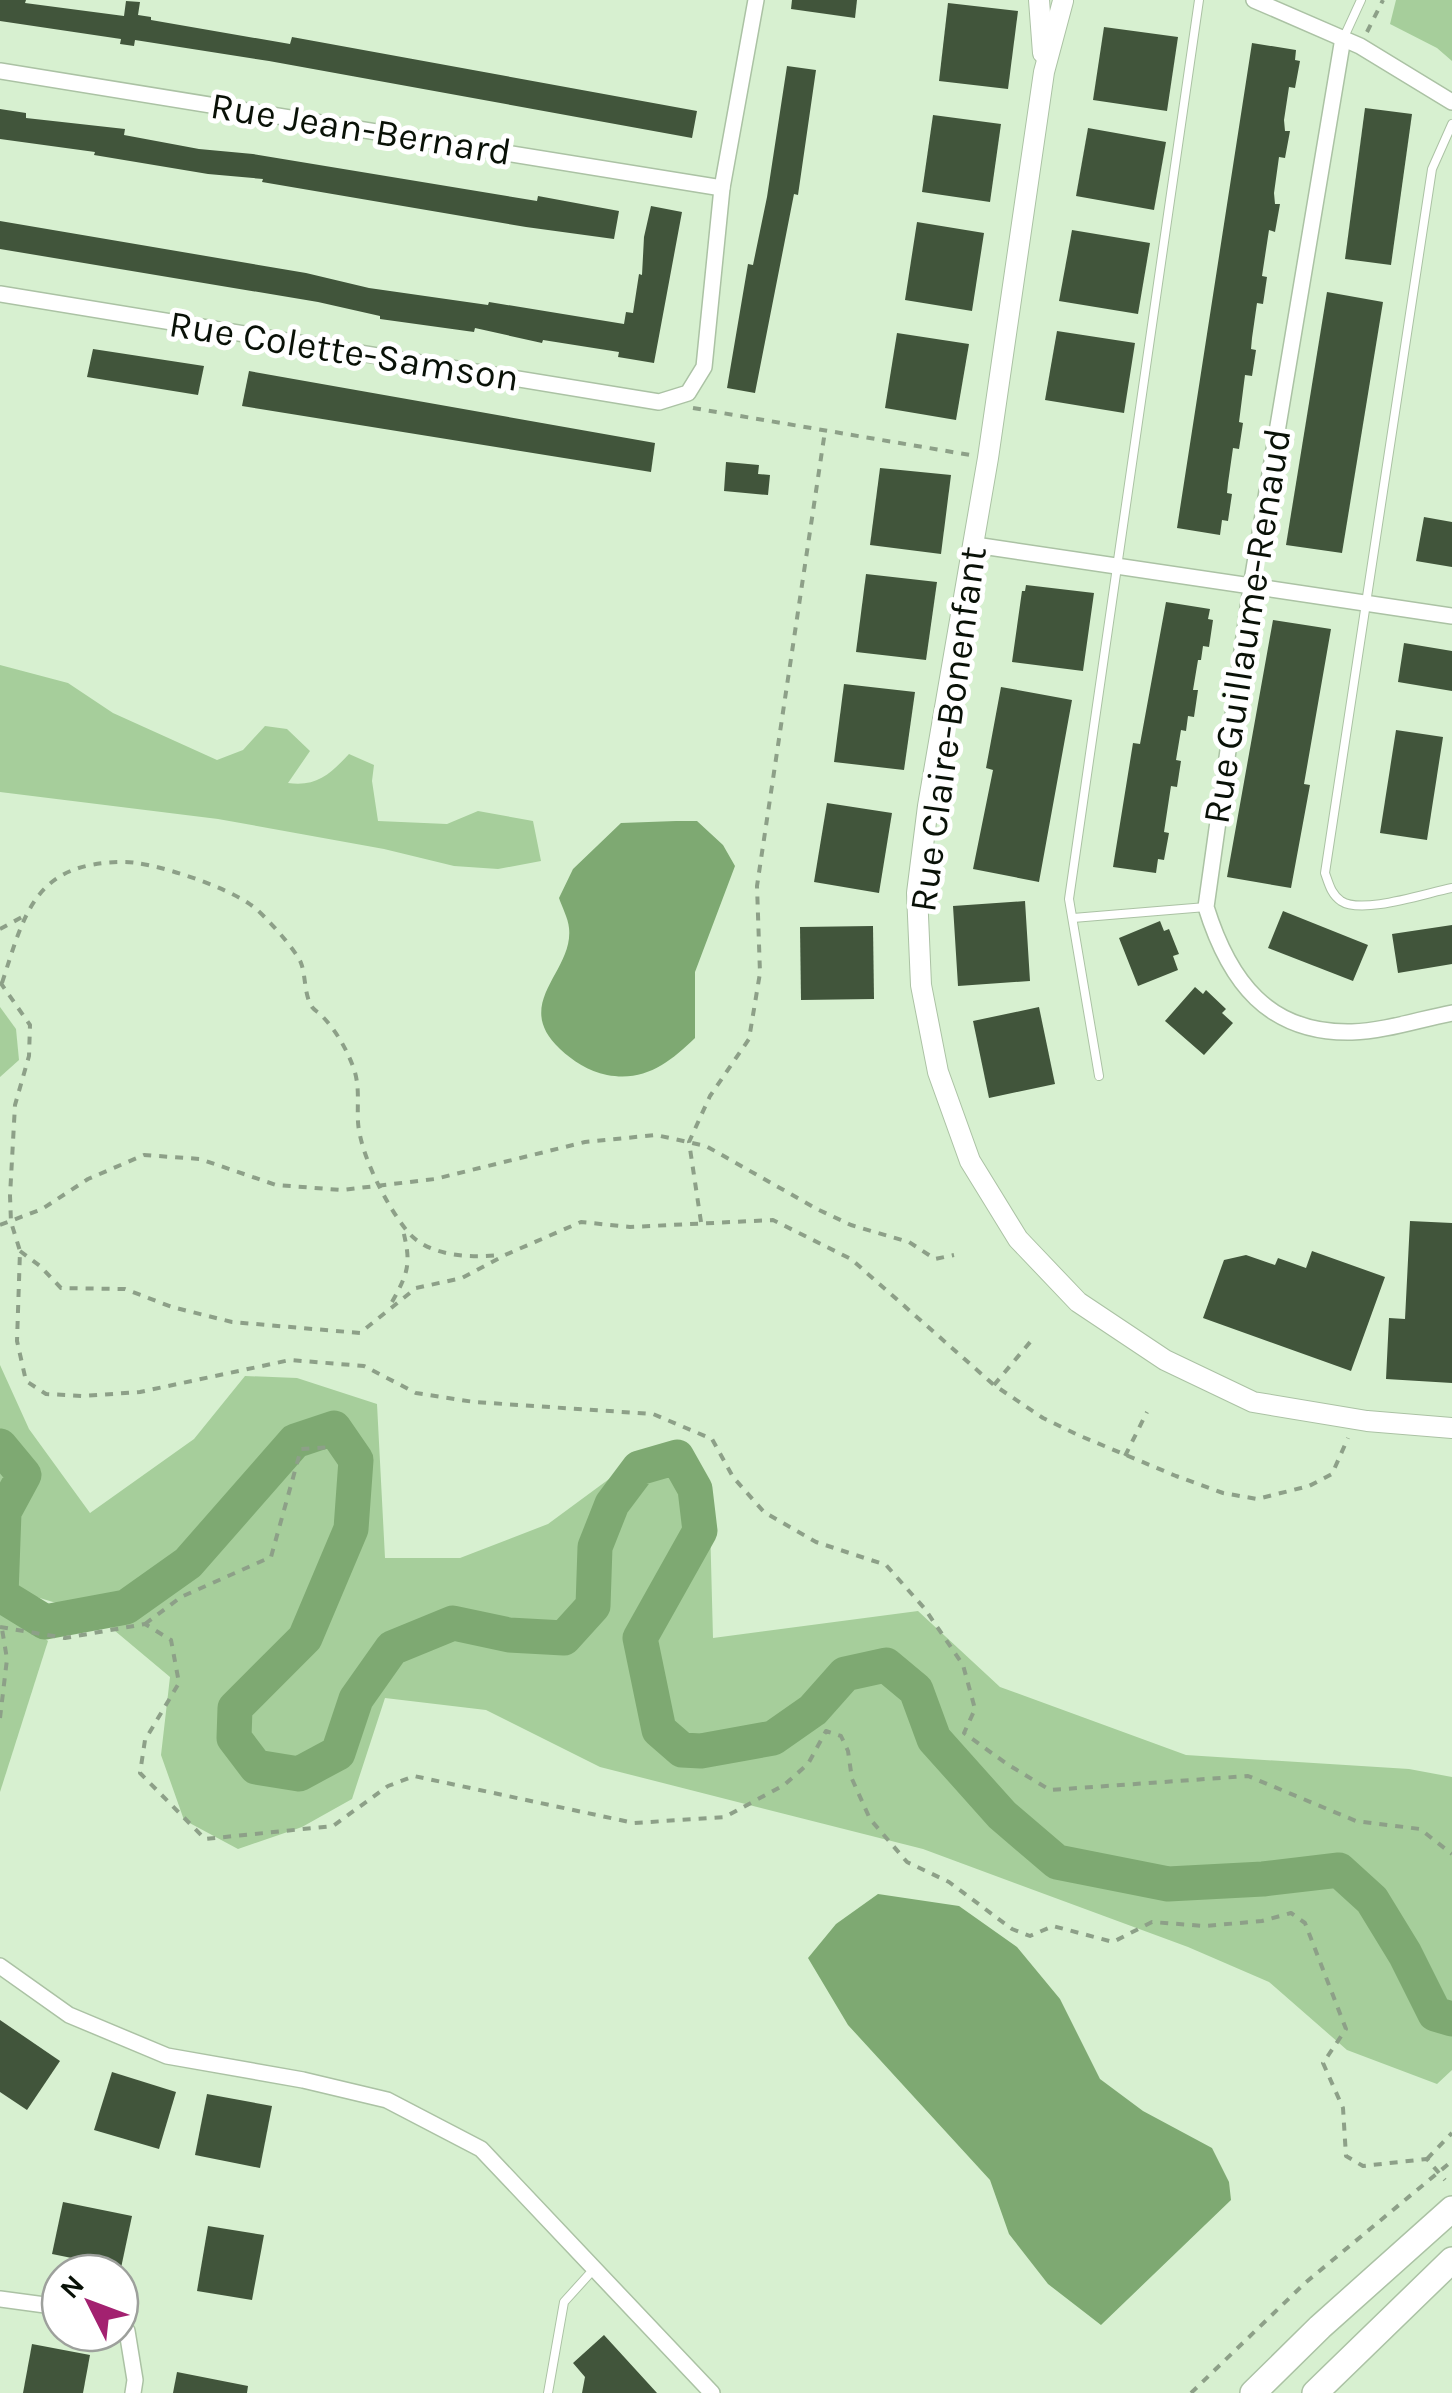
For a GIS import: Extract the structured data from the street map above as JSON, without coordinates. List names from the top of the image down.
{
  "streets": {
    "street": [
      "Rue Jean-Bernard",
      "Rue Colette-Samson",
      "Rue Guillaume-Renaud",
      "Rue Claire-Bonenfant"
    ]
  },
  "crossings": [
    ["Rue Jean-Bernard", "Rue Colette-Samson"]
  ],
  "north": "top left"
}
